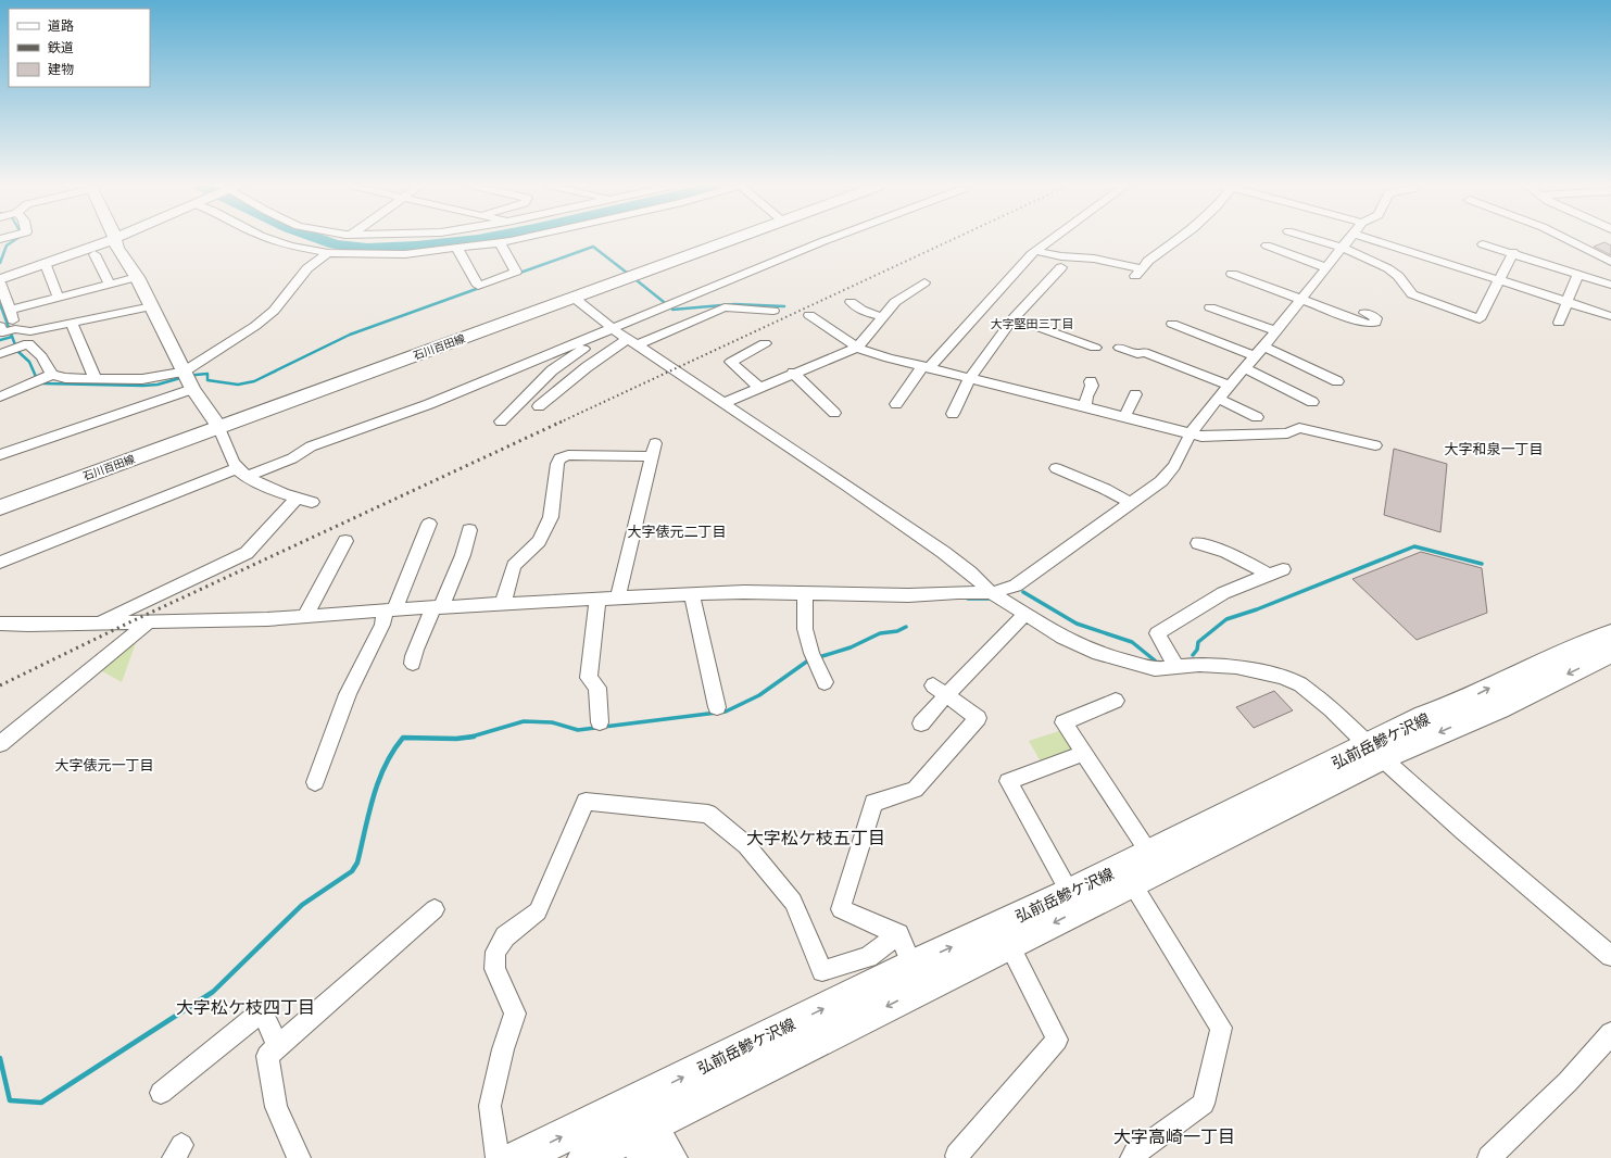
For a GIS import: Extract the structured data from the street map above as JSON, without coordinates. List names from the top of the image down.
{
  "streets": {
    "main road": ["石川百田線", "弘前岳鰺ケ沢線"]
  },
  "districts": [
    "大字堅田三丁目",
    "大字和泉一丁目",
    "大字俵元二丁目",
    "大字俵元一丁目",
    "大字松ケ枝五丁目",
    "大字松ケ枝四丁目",
    "大字高崎一丁目"
  ],
  "legend": ["道路", "鉄道", "建物"]
}
